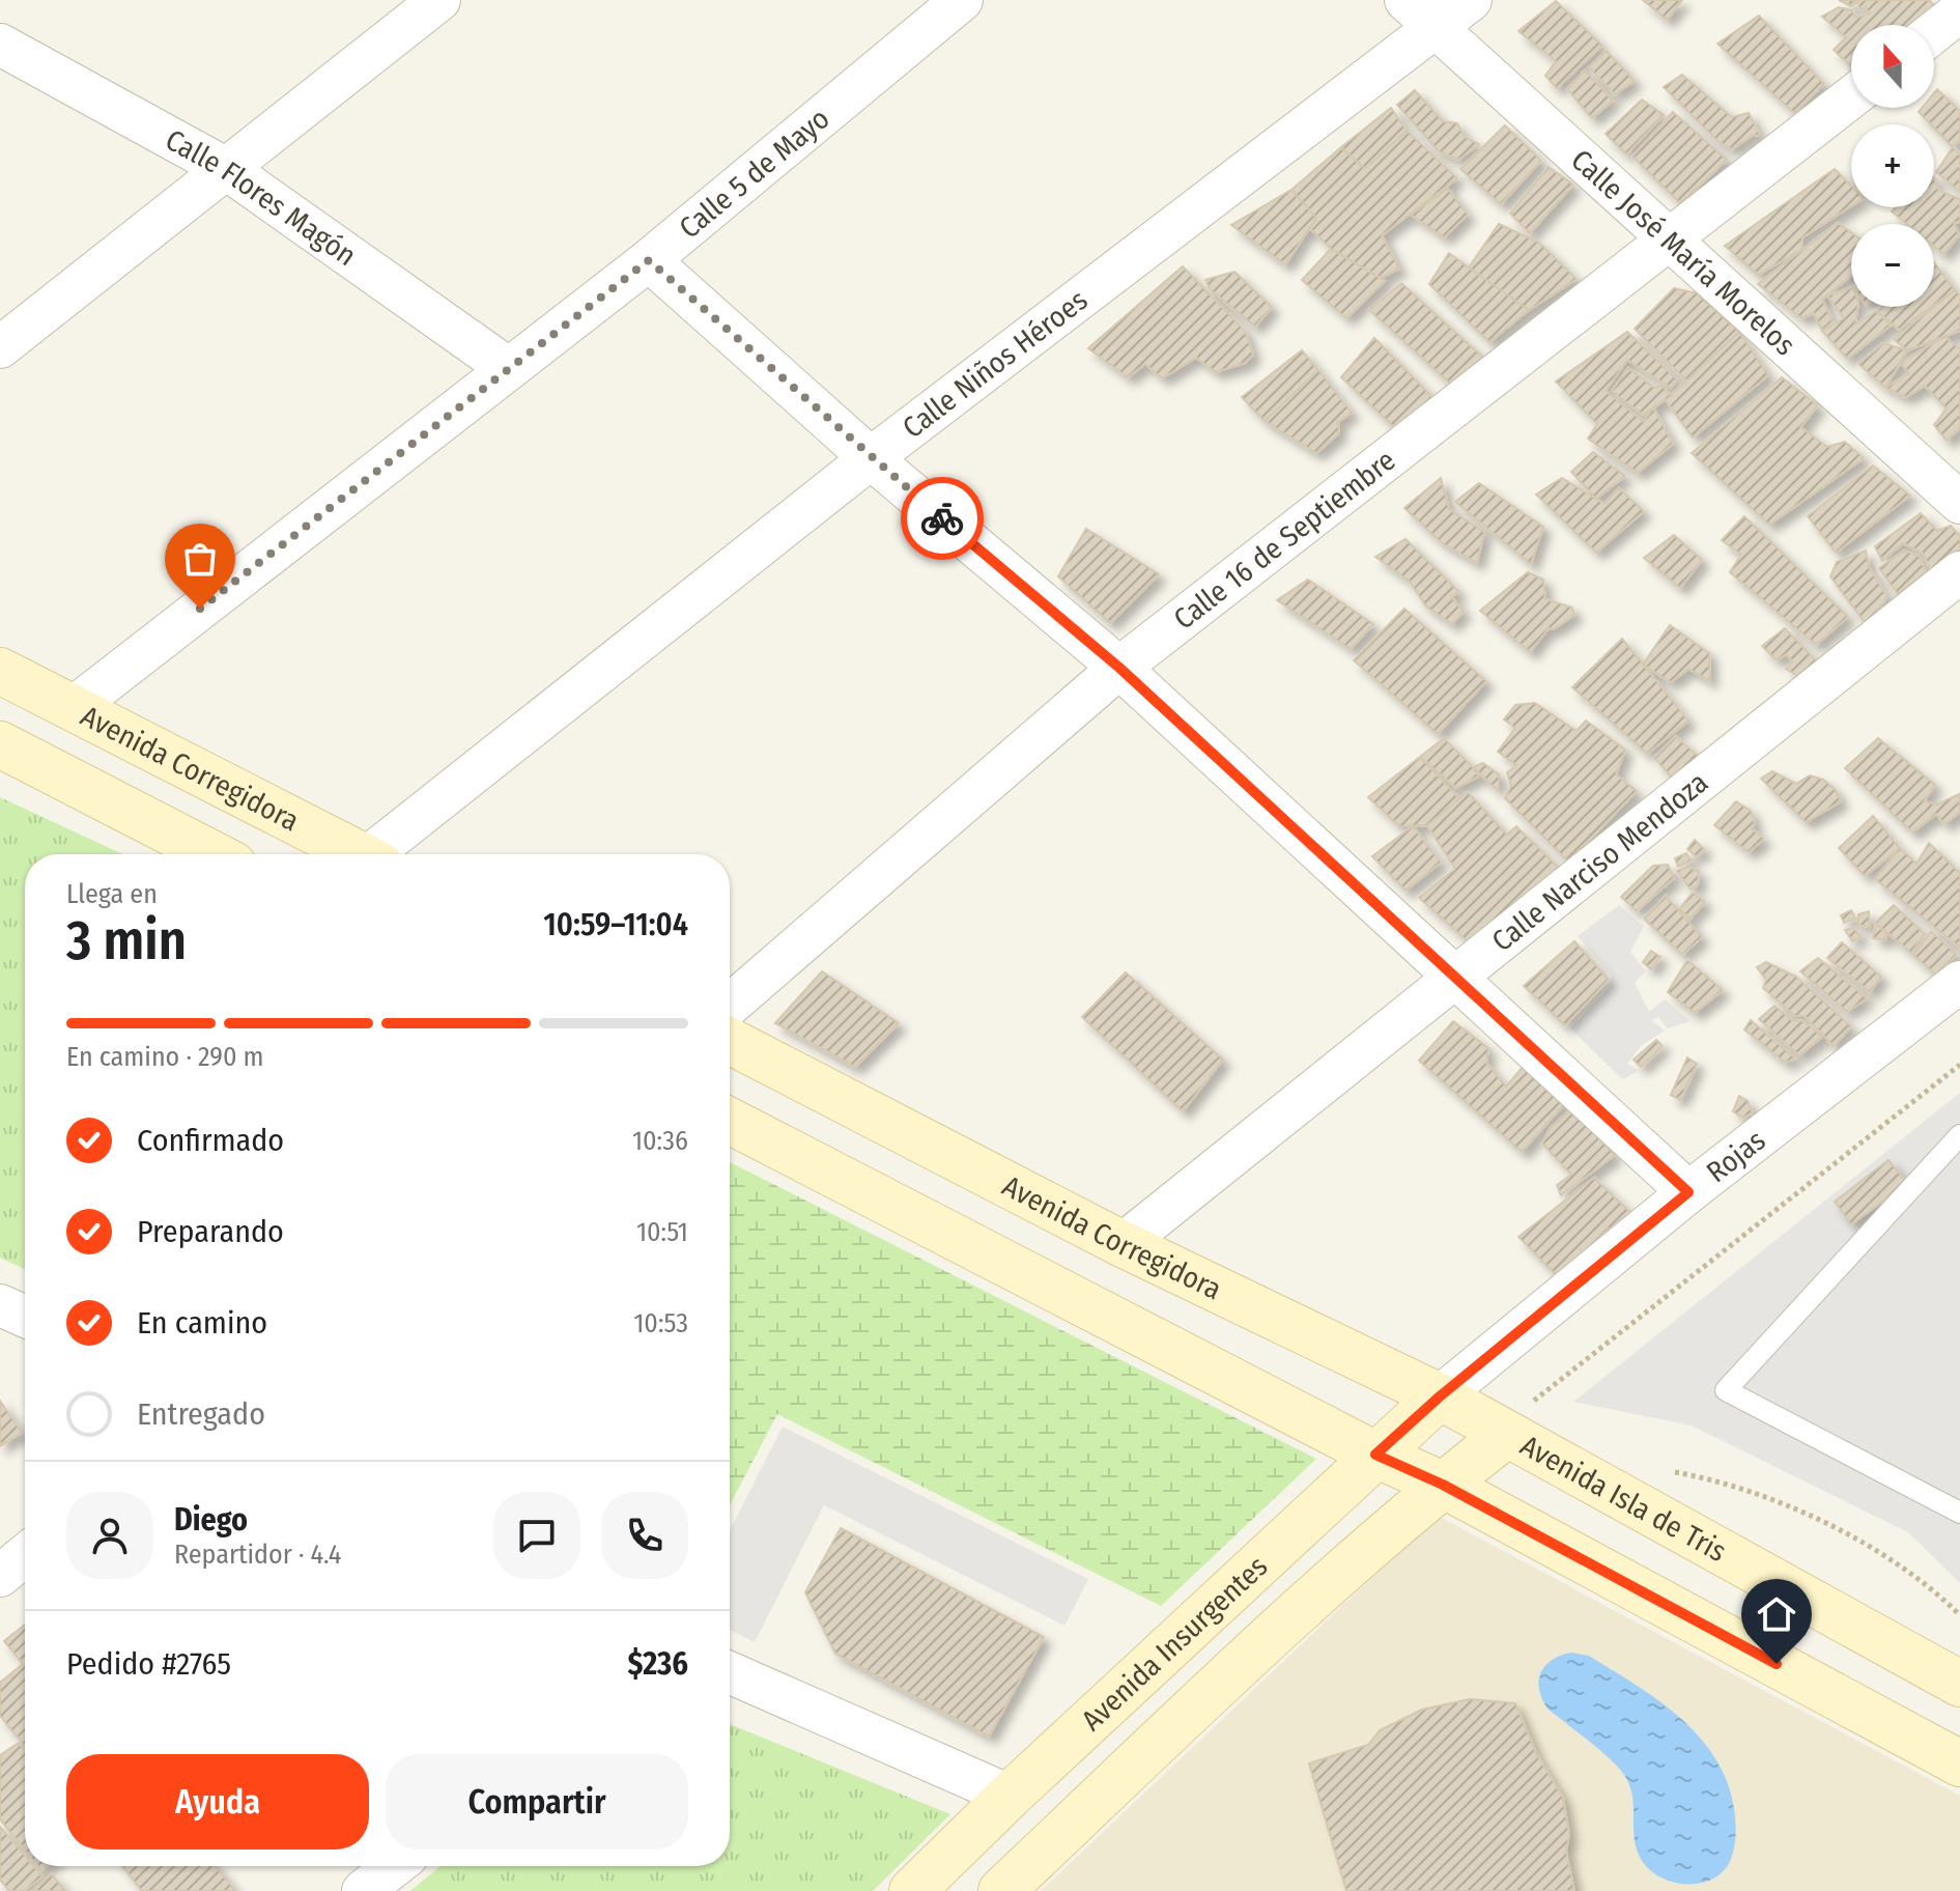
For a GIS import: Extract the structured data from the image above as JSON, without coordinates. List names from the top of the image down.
{
  "streets": {
    "main road": ["Avenida Corregidora", "Avenida Isla de Tris", "Avenida Insurgentes"],
    "street": [
      "Calle 5 de Mayo",
      "Calle Flores Magón",
      "Calle José María Morelos",
      "Calle Niños Héroes",
      "Calle 16 de Septiembre",
      "Calle Narciso Mendoza",
      "Rojas"
    ]
  },
  "crossings": [
    ["Calle 5 de Mayo", "Calle Flores Magón"],
    ["Calle 5 de Mayo", "Avenida Corregidora"],
    ["Calle José María Morelos", "Calle Niños Héroes"],
    ["Calle José María Morelos", "Calle 16 de Septiembre"],
    ["Avenida Corregidora", "Calle Narciso Mendoza"],
    ["Avenida Corregidora", "Rojas"],
    ["Avenida Corregidora", "Avenida Isla de Tris"],
    ["Avenida Corregidora", "Avenida Insurgentes"],
    ["Rojas", "Avenida Insurgentes"]
  ],
  "north": "top",
  "page": {
    "map_buttons": ["+", "−"],
    "heading": ["3 min", "Llega en", "10:59–11:04"],
    "panel": [
      "Diego",
      "Repartidor · 4.4",
      "Pedido #2765",
      "$236"
    ],
    "bar": "En camino · 290 m",
    "list": [
      ["Confirmado", "10:36"],
      ["Preparando", "10:51"],
      ["En camino", "10:53"],
      "Entregado"
    ],
    "buttons": ["Ayuda", "Compartir"]
  }
}
